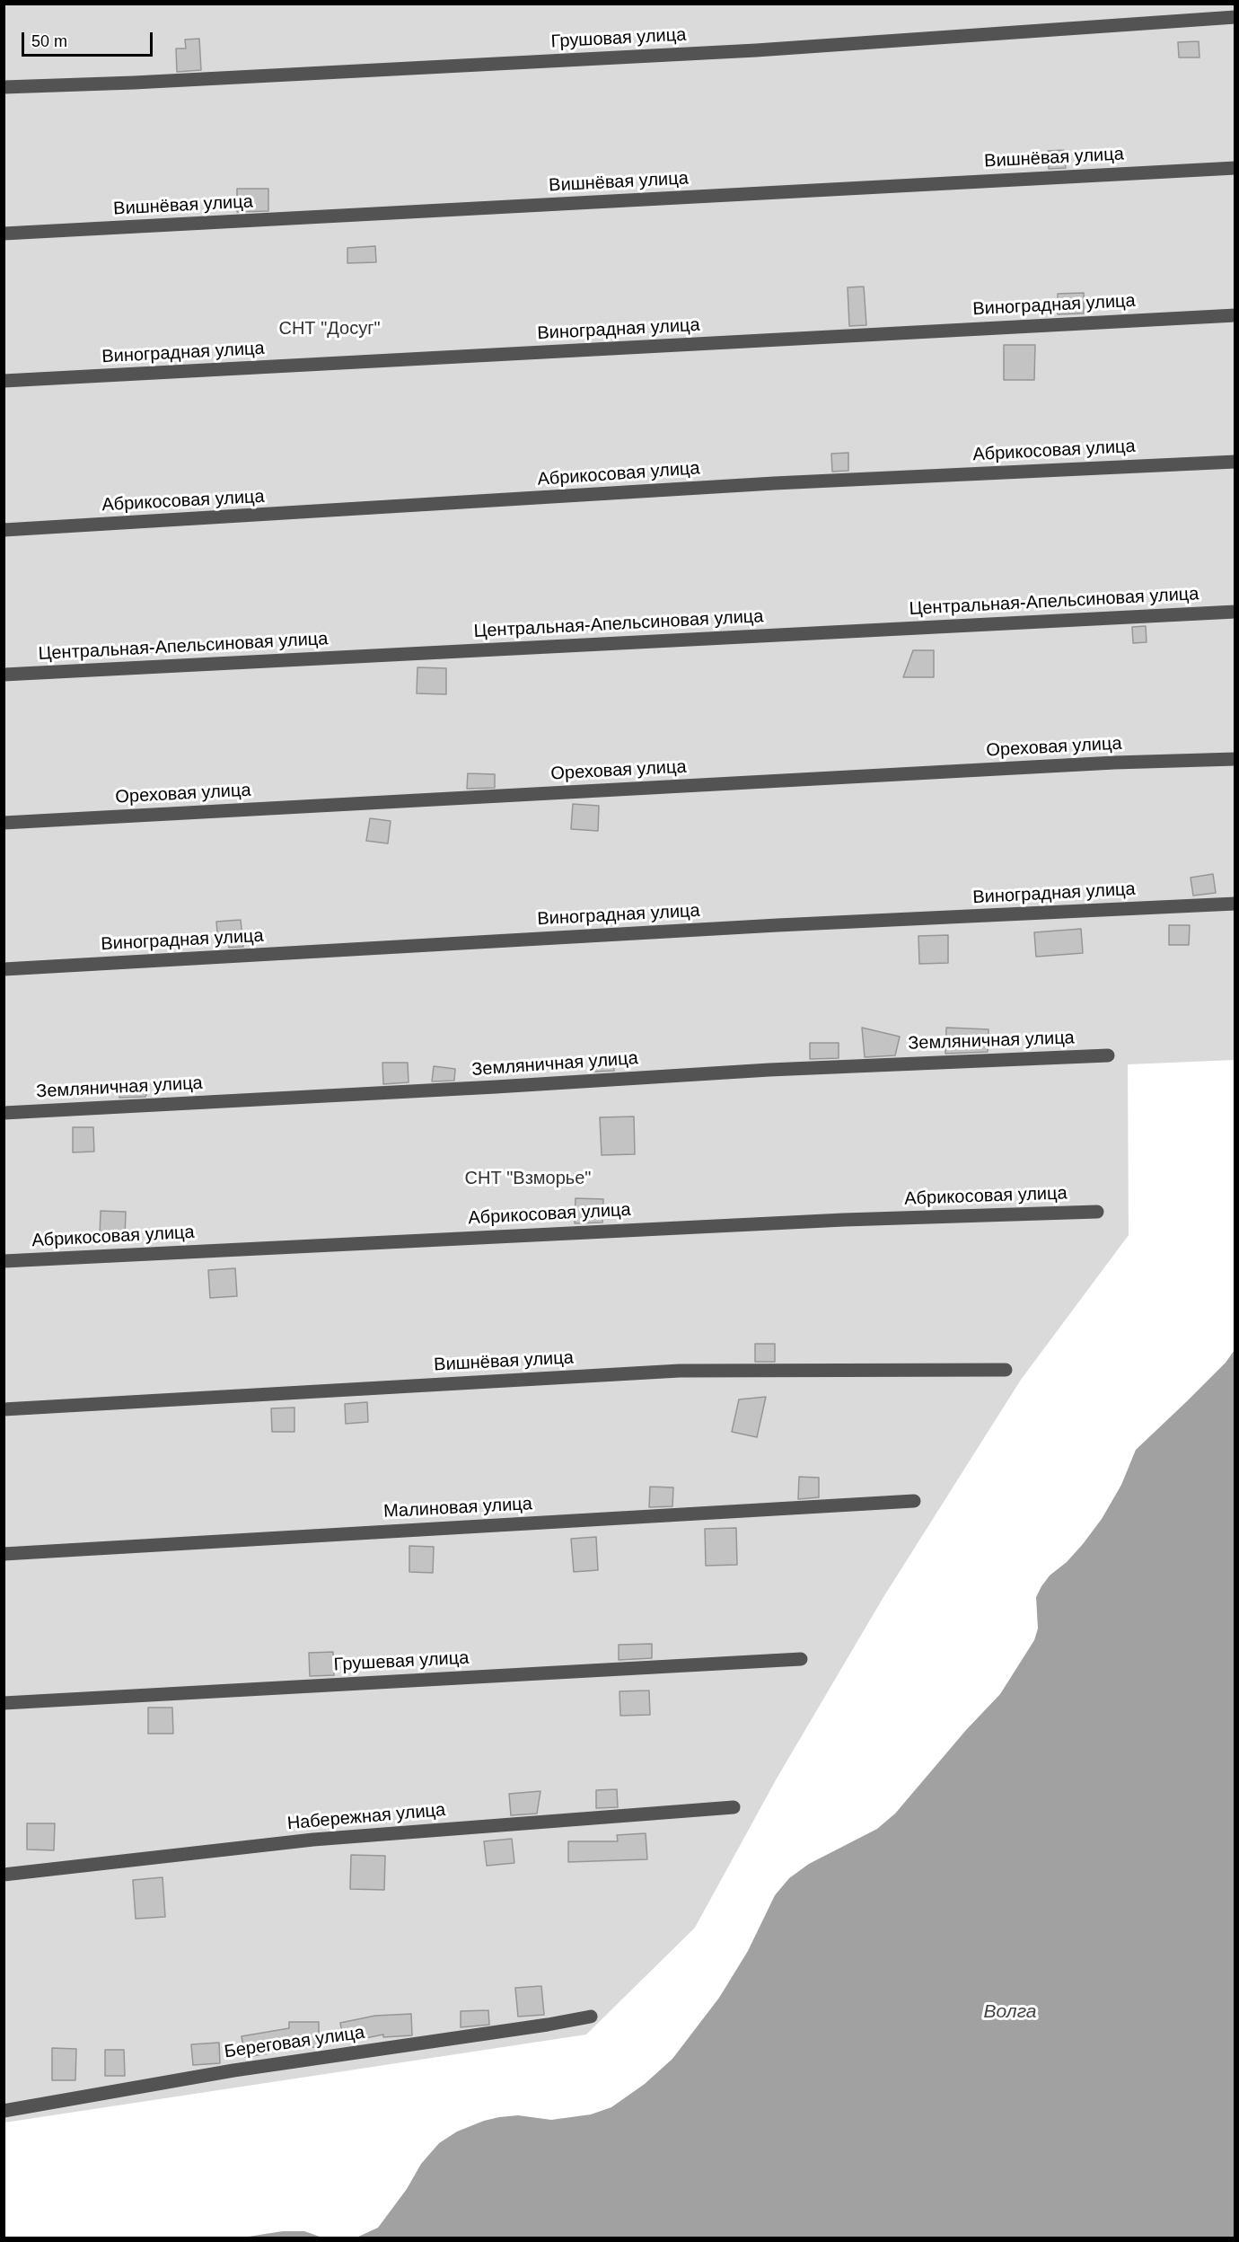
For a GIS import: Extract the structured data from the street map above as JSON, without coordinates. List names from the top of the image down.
{
  "streets": {
    "lane": [
      "Грушовая улица",
      "Вишнёвая улица",
      "Виноградная улица",
      "Абрикосовая улица",
      "Центральная-Апельсиновая улица",
      "Ореховая улица",
      "Земляничная улица",
      "Малиновая улица",
      "Грушевая улица",
      "Набережная улица",
      "Береговая улица"
    ]
  },
  "water": ["Волга"],
  "parks": ["СНТ \"Досуг\"", "СНТ \"Взморье\""],
  "scale_bar": "50 m"
}
